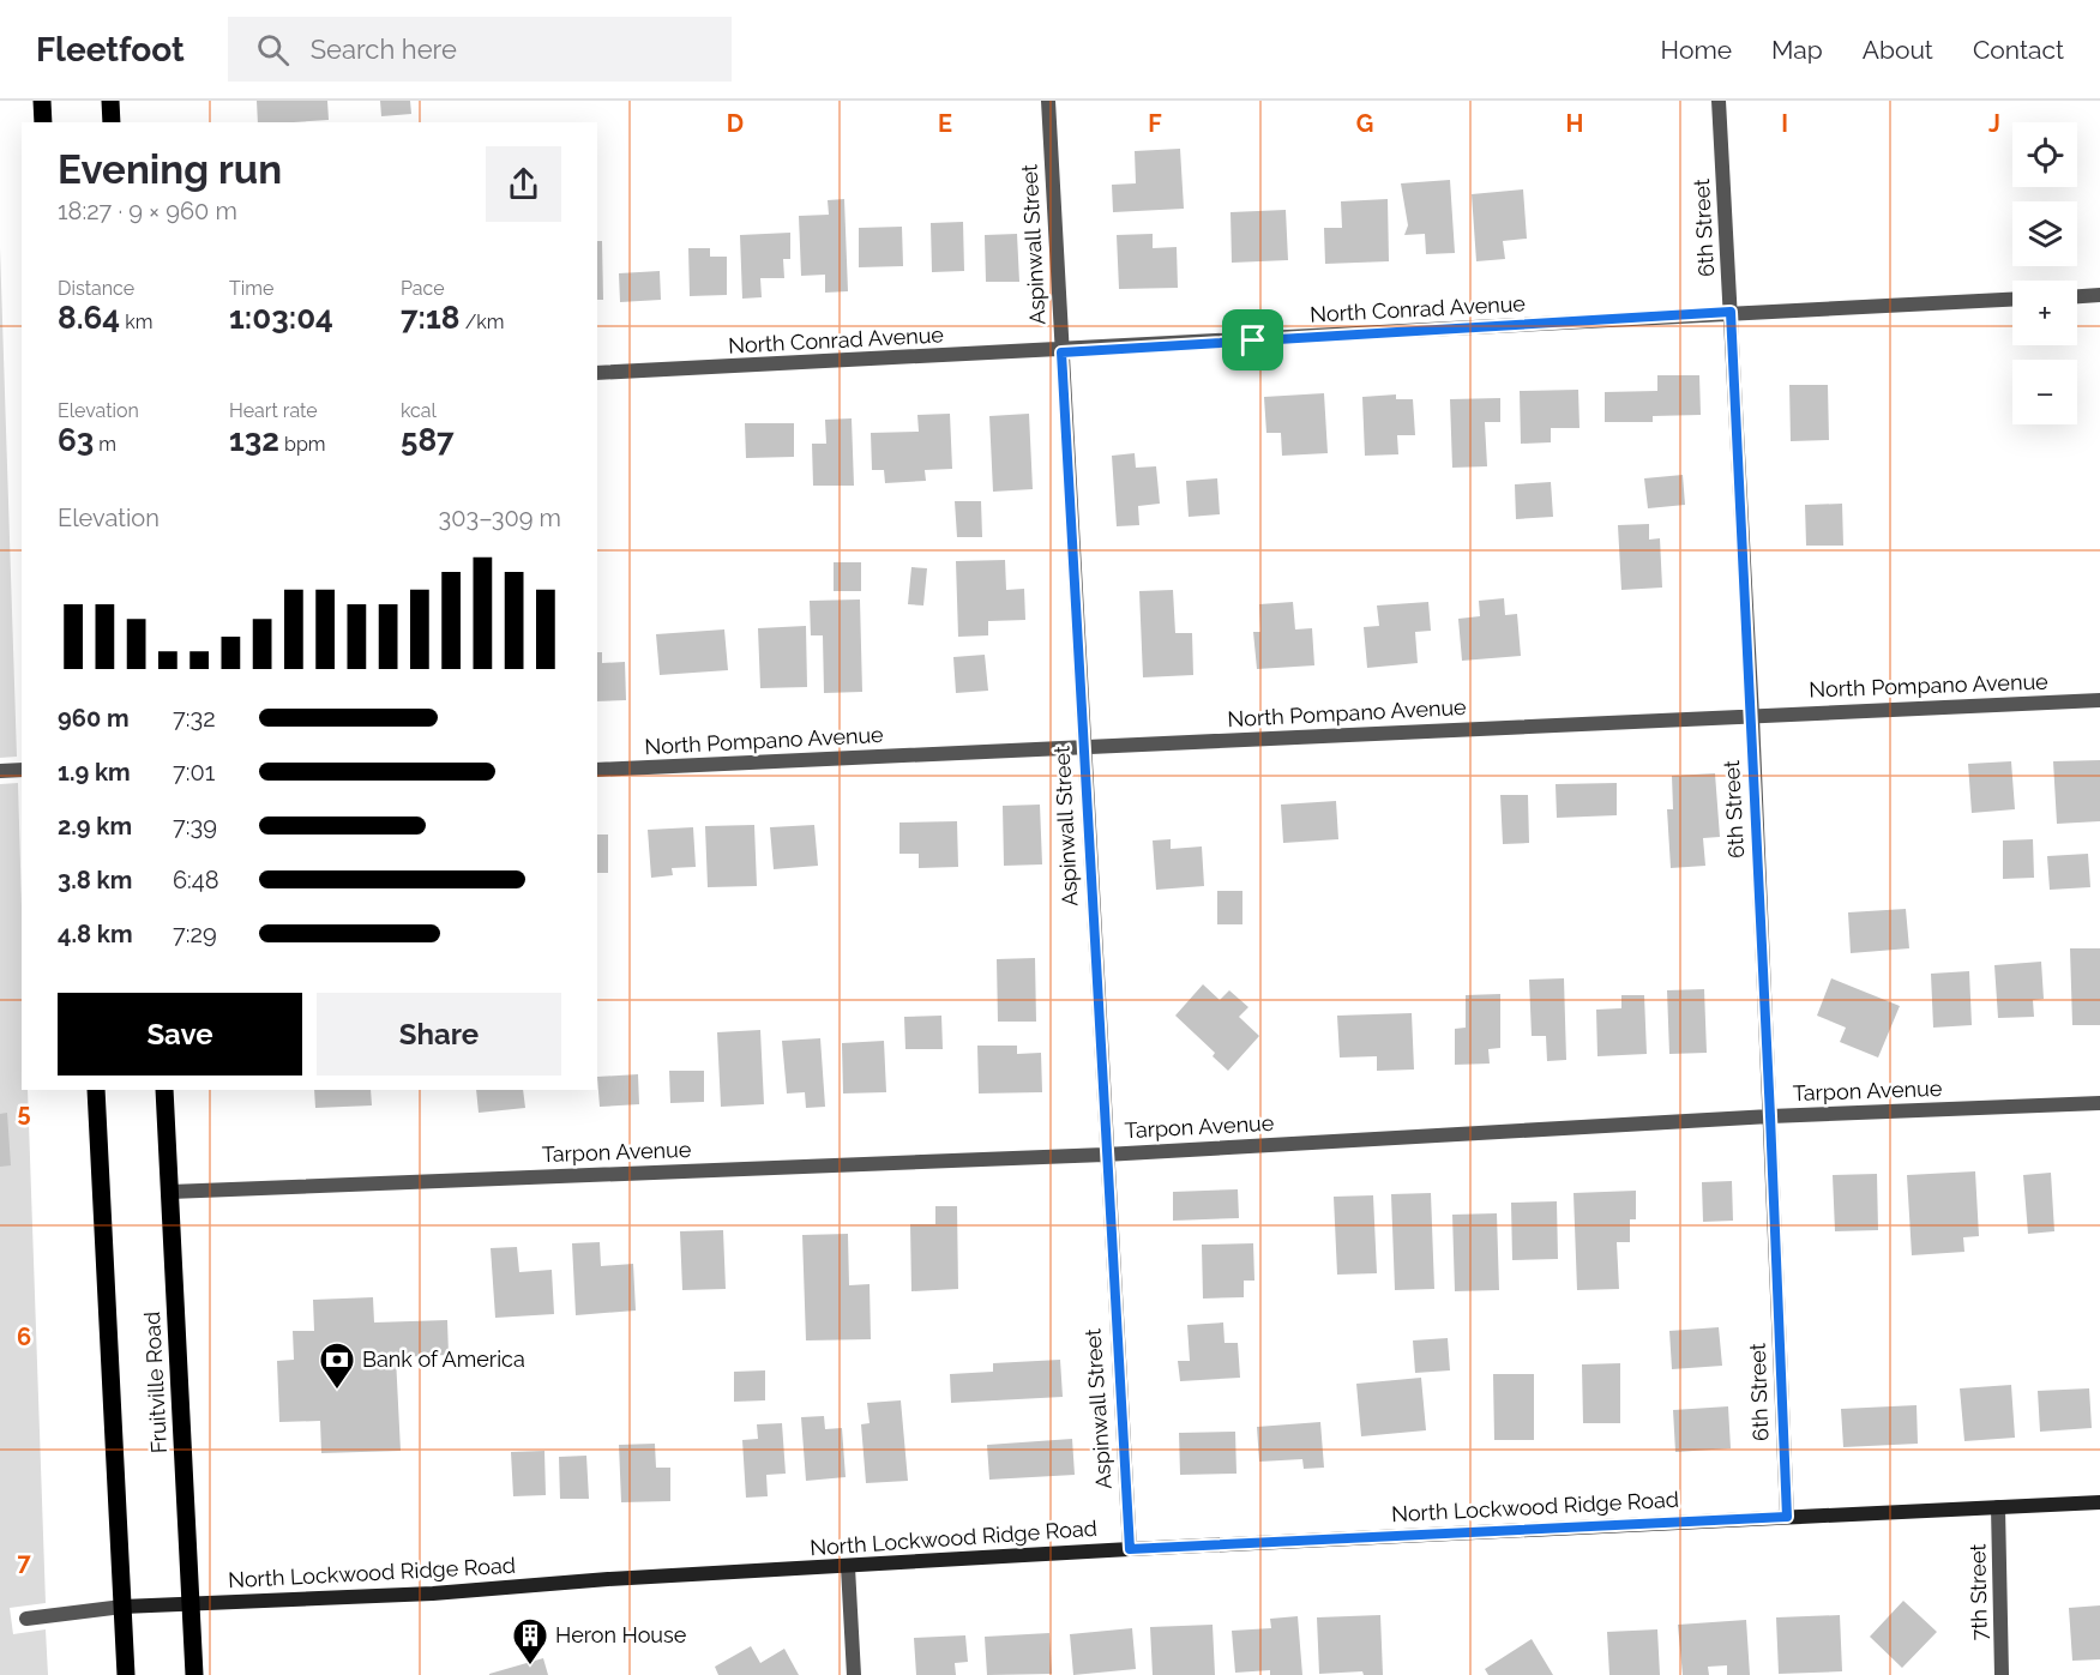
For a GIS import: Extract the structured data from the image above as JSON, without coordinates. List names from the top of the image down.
{
  "streets": {
    "main road": ["Fruitville Road"],
    "street": [
      "6th Street",
      "Aspinwall Street",
      "North Conrad Avenue",
      "North Pompano Avenue",
      "Tarpon Avenue",
      "North Lockwood Ridge Road",
      "7th Street"
    ]
  },
  "crossings": [
    ["6th Street", "North Conrad Avenue"],
    ["6th Street", "North Pompano Avenue"],
    ["6th Street", "Tarpon Avenue"],
    ["6th Street", "North Lockwood Ridge Road"],
    ["Aspinwall Street", "North Conrad Avenue"],
    ["Aspinwall Street", "North Pompano Avenue"],
    ["Aspinwall Street", "Tarpon Avenue"],
    ["Aspinwall Street", "North Lockwood Ridge Road"],
    ["Tarpon Avenue", "Fruitville Road"],
    ["Fruitville Road", "North Lockwood Ridge Road"],
    ["North Lockwood Ridge Road", "7th Street"]
  ],
  "places": {
    "bank": ["Bank of America"],
    "building": ["Heron House"]
  },
  "page": {
    "header": "Fleetfoot",
    "search": "Search here",
    "nav": [
      "Home",
      "Map",
      "About",
      "Contact"
    ],
    "map_buttons": ["+", "−"],
    "heading": ["Evening run", "18:27 · 9 × 960 m"],
    "stats": [
      ["Distance", "8.64 km"],
      ["Time", "1:03:04"],
      ["Pace", "7:18 /km"],
      ["Elevation", "63 m"],
      ["Heart rate", "132 bpm"],
      ["kcal", "587"]
    ],
    "chart": ["Elevation", "303–309 m"],
    "list": [
      {
        "name": "960 m",
        "note": "7:32"
      },
      {
        "name": "1.9 km",
        "note": "7:01"
      },
      {
        "name": "2.9 km",
        "note": "7:39"
      },
      {
        "name": "3.8 km",
        "note": "6:48"
      },
      {
        "name": "4.8 km",
        "note": "7:29"
      }
    ],
    "buttons": ["Save", "Share"]
  },
  "grid": {
    "columns": [
      "D",
      "E",
      "F",
      "G",
      "H",
      "I",
      "J"
    ],
    "rows": ["5", "6", "7"]
  }
}
